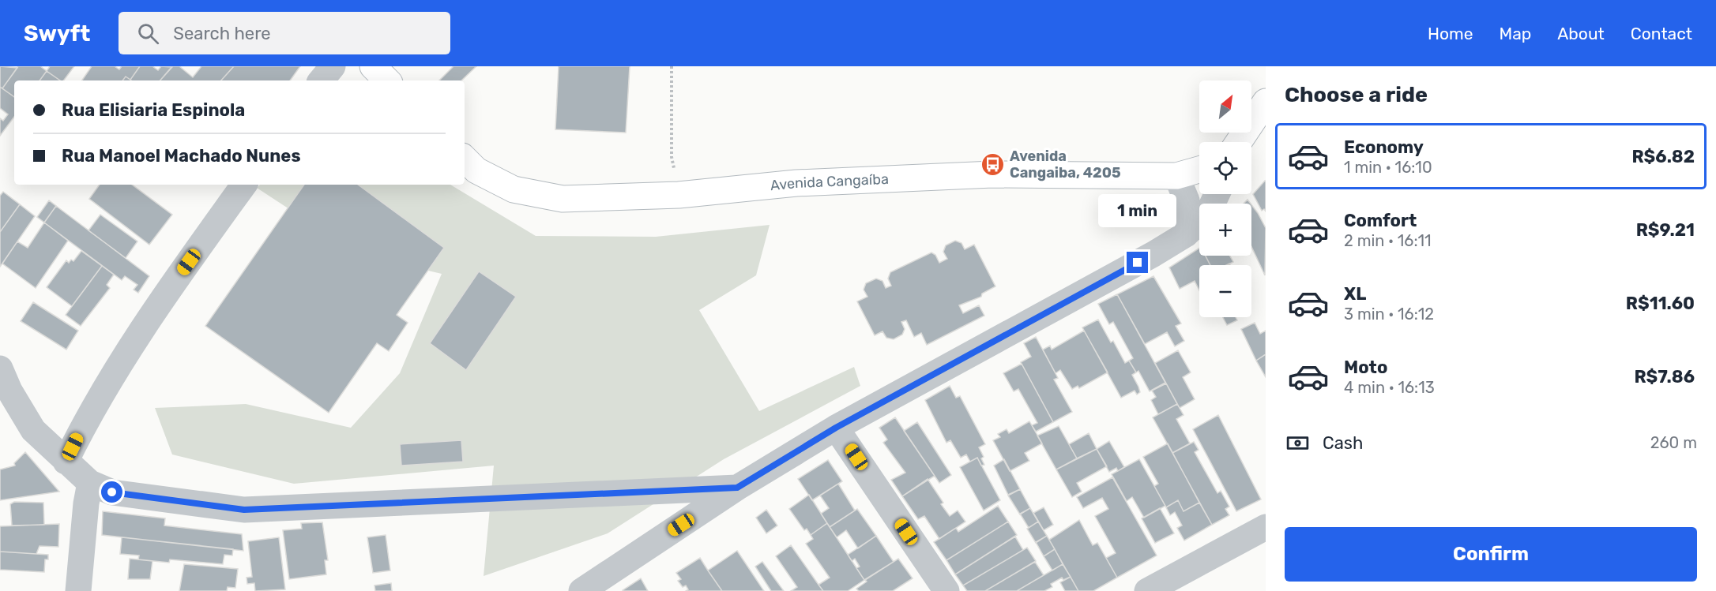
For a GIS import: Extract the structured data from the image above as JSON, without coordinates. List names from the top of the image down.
{
  "streets": {
    "main road": ["Avenida Cangaíba"]
  },
  "places": {
    "bus stop": ["Avenida Cangaiba, 4205"]
  },
  "north": "top right",
  "page": {
    "header": "Swyft",
    "search": "Search here",
    "nav": [
      "Home",
      "Map",
      "About",
      "Contact"
    ],
    "heading": "Choose a ride",
    "map_buttons": ["+", "−"],
    "banner": ["Rua Elisiaria Espinola", "Rua Manoel Machado Nunes"],
    "list": [
      {
        "name": "Economy",
        "note": "1 min · 16:10",
        "value": "R$6.82"
      },
      {
        "name": "Comfort",
        "note": "2 min · 16:11",
        "value": "R$9.21"
      },
      {
        "name": "XL",
        "note": "3 min · 16:12",
        "value": "R$11.60"
      },
      {
        "name": "Moto",
        "note": "4 min · 16:13",
        "value": "R$7.86"
      }
    ],
    "bubble": "1 min",
    "pay": ["Cash", "260 m"],
    "buttons": "Confirm"
  }
}
